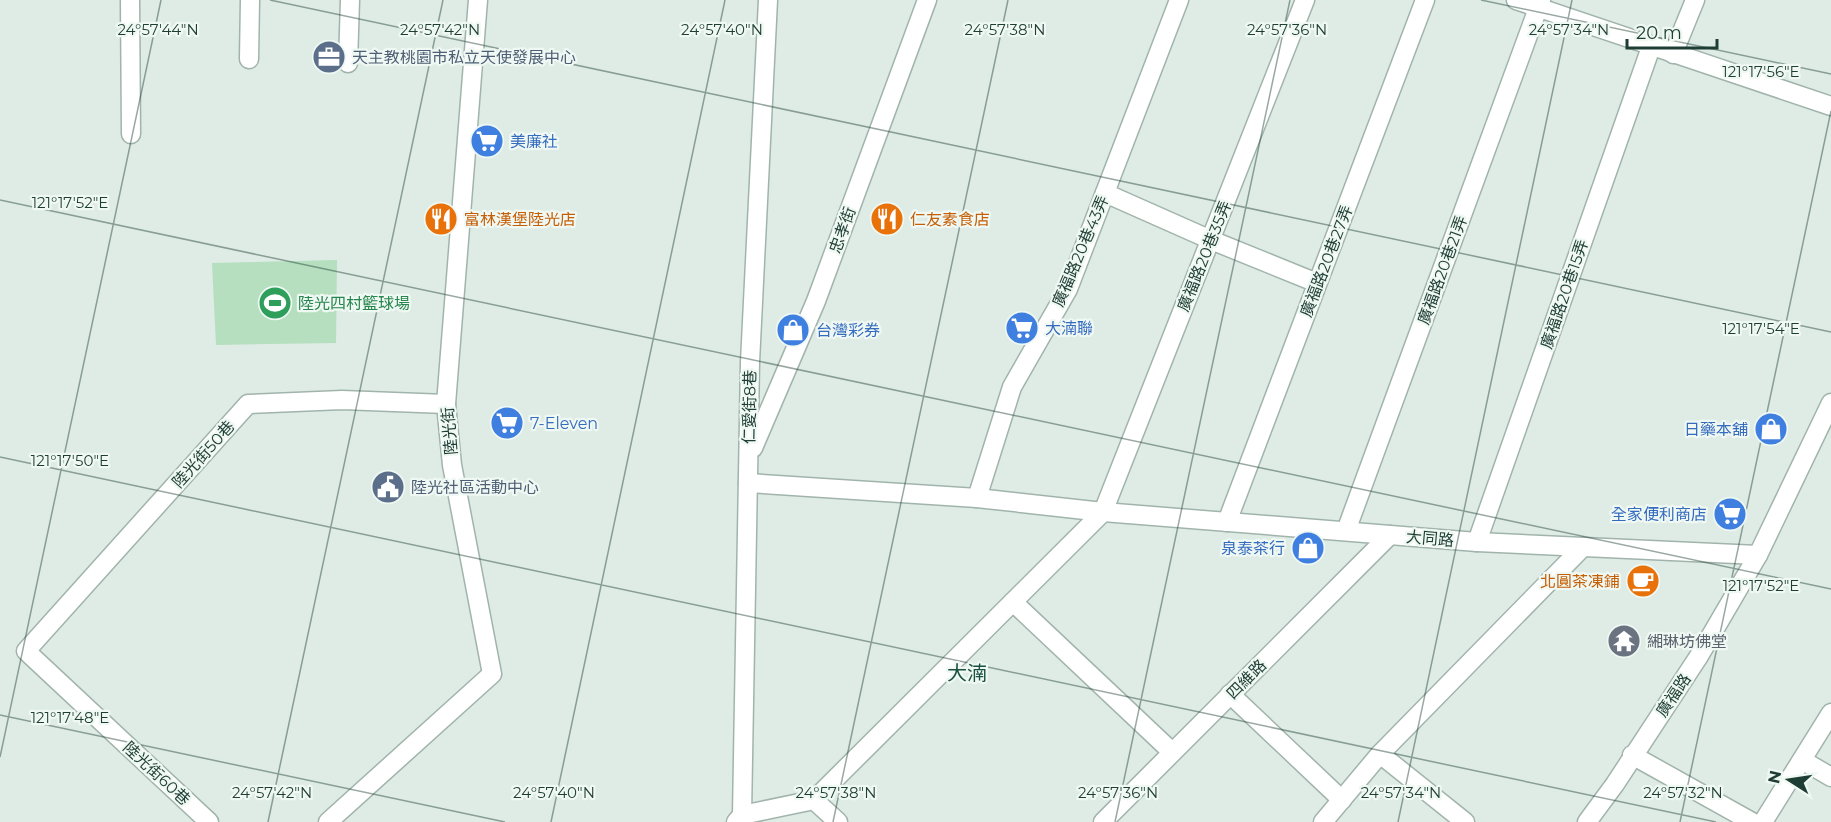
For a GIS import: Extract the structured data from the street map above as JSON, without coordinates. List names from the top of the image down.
{
  "streets": {
    "street": [
      "忠孝街",
      "廣福路20巷43弄",
      "廣福路20巷35弄",
      "廣福路20巷27弄",
      "廣福路20巷21弄",
      "廣福路20巷15弄",
      "仁愛街8巷",
      "陸光街",
      "陸光街50巷",
      "大同路",
      "四維路",
      "廣福路",
      "陸光街60巷"
    ]
  },
  "crossings": [
    ["忠孝街", "仁愛街8巷"],
    ["廣福路20巷43弄", "大同路"],
    ["廣福路20巷35弄", "大同路"],
    ["廣福路20巷27弄", "大同路"],
    ["廣福路20巷21弄", "大同路"],
    ["廣福路20巷15弄", "大同路"],
    ["仁愛街8巷", "大同路"],
    ["陸光街", "陸光街50巷"],
    ["陸光街50巷", "陸光街60巷"],
    ["大同路", "四維路"],
    ["大同路", "廣福路"]
  ],
  "districts": ["大湳"],
  "places": {
    "office": ["天主教桃園市私立天使發展中心"],
    "supermarket": [
      "美廉社",
      "大湳聯",
      "7-Eleven",
      "全家便利商店"
    ],
    "restaurant": ["富林漢堡陸光店", "仁友素食店"],
    "sports": ["陸光四村籃球場"],
    "shop": ["台灣彩券", "日藥本舖", "泉泰茶行"],
    "public building": ["陸光社區活動中心"],
    "cafe": ["北圓茶凍鋪"],
    "temple": ["緗琳坊佛堂"]
  },
  "scale_bar": "20 m",
  "north": "left",
  "coordinates": [
    "24°57'44\"N",
    "24°57'42\"N",
    "24°57'40\"N",
    "24°57'38\"N",
    "24°57'36\"N",
    "24°57'34\"N",
    "121°17'56\"E",
    "121°17'52\"E",
    "121°17'54\"E",
    "121°17'50\"E",
    "121°17'48\"E",
    "24°57'32\"N"
  ]
}
